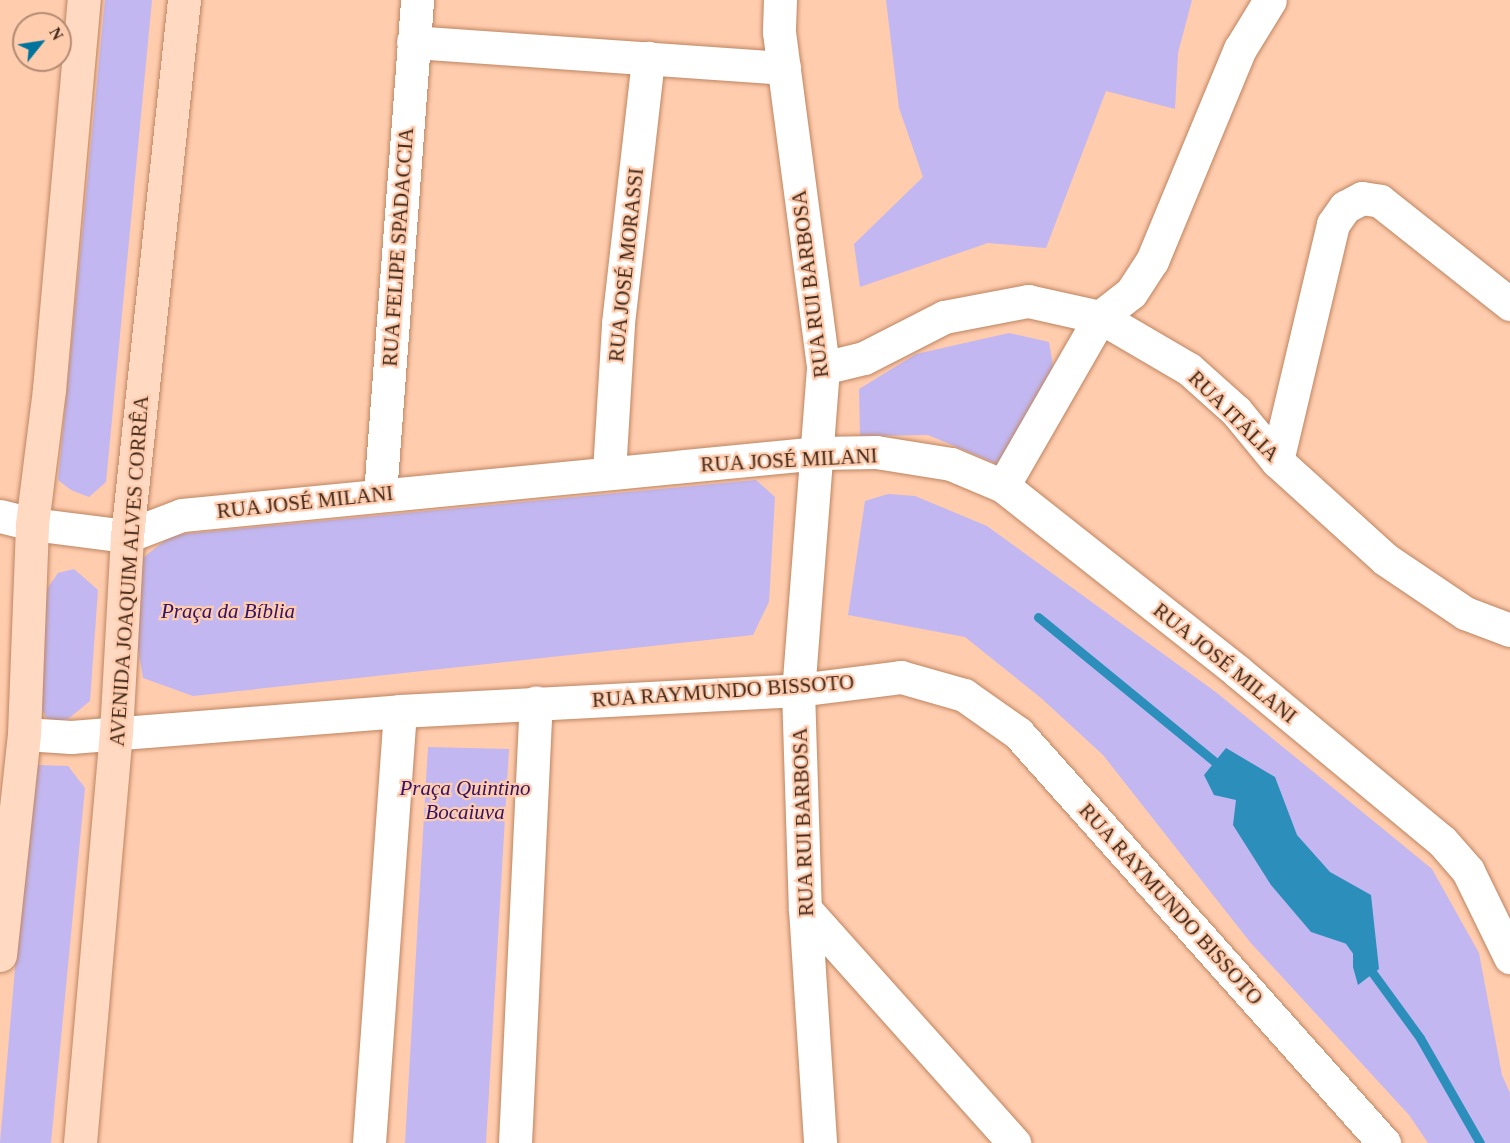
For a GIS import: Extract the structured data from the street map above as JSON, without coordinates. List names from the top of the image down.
{
  "streets": {
    "main road": ["AVENIDA JOAQUIM ALVES CORRÊA"],
    "street": [
      "RUA FELIPE SPADACCIA",
      "RUA JOSÉ MORASSI",
      "RUA RUI BARBOSA",
      "RUA ITÁLIA",
      "RUA JOSÉ MILANI",
      "RUA RAYMUNDO BISSOTO"
    ]
  },
  "crossings": [
    ["RUA FELIPE SPADACCIA", "RUA JOSÉ MILANI"],
    ["RUA JOSÉ MORASSI", "RUA JOSÉ MILANI"],
    ["RUA RUI BARBOSA", "RUA ITÁLIA"],
    ["RUA RUI BARBOSA", "RUA JOSÉ MILANI"],
    ["RUA RUI BARBOSA", "RUA RAYMUNDO BISSOTO"],
    ["RUA JOSÉ MILANI", "AVENIDA JOAQUIM ALVES CORRÊA"],
    ["AVENIDA JOAQUIM ALVES CORRÊA", "RUA RAYMUNDO BISSOTO"]
  ],
  "parks": ["Praça da Bíblia", "Praça Quintino Bocaiuva"],
  "north": "top right"
}
